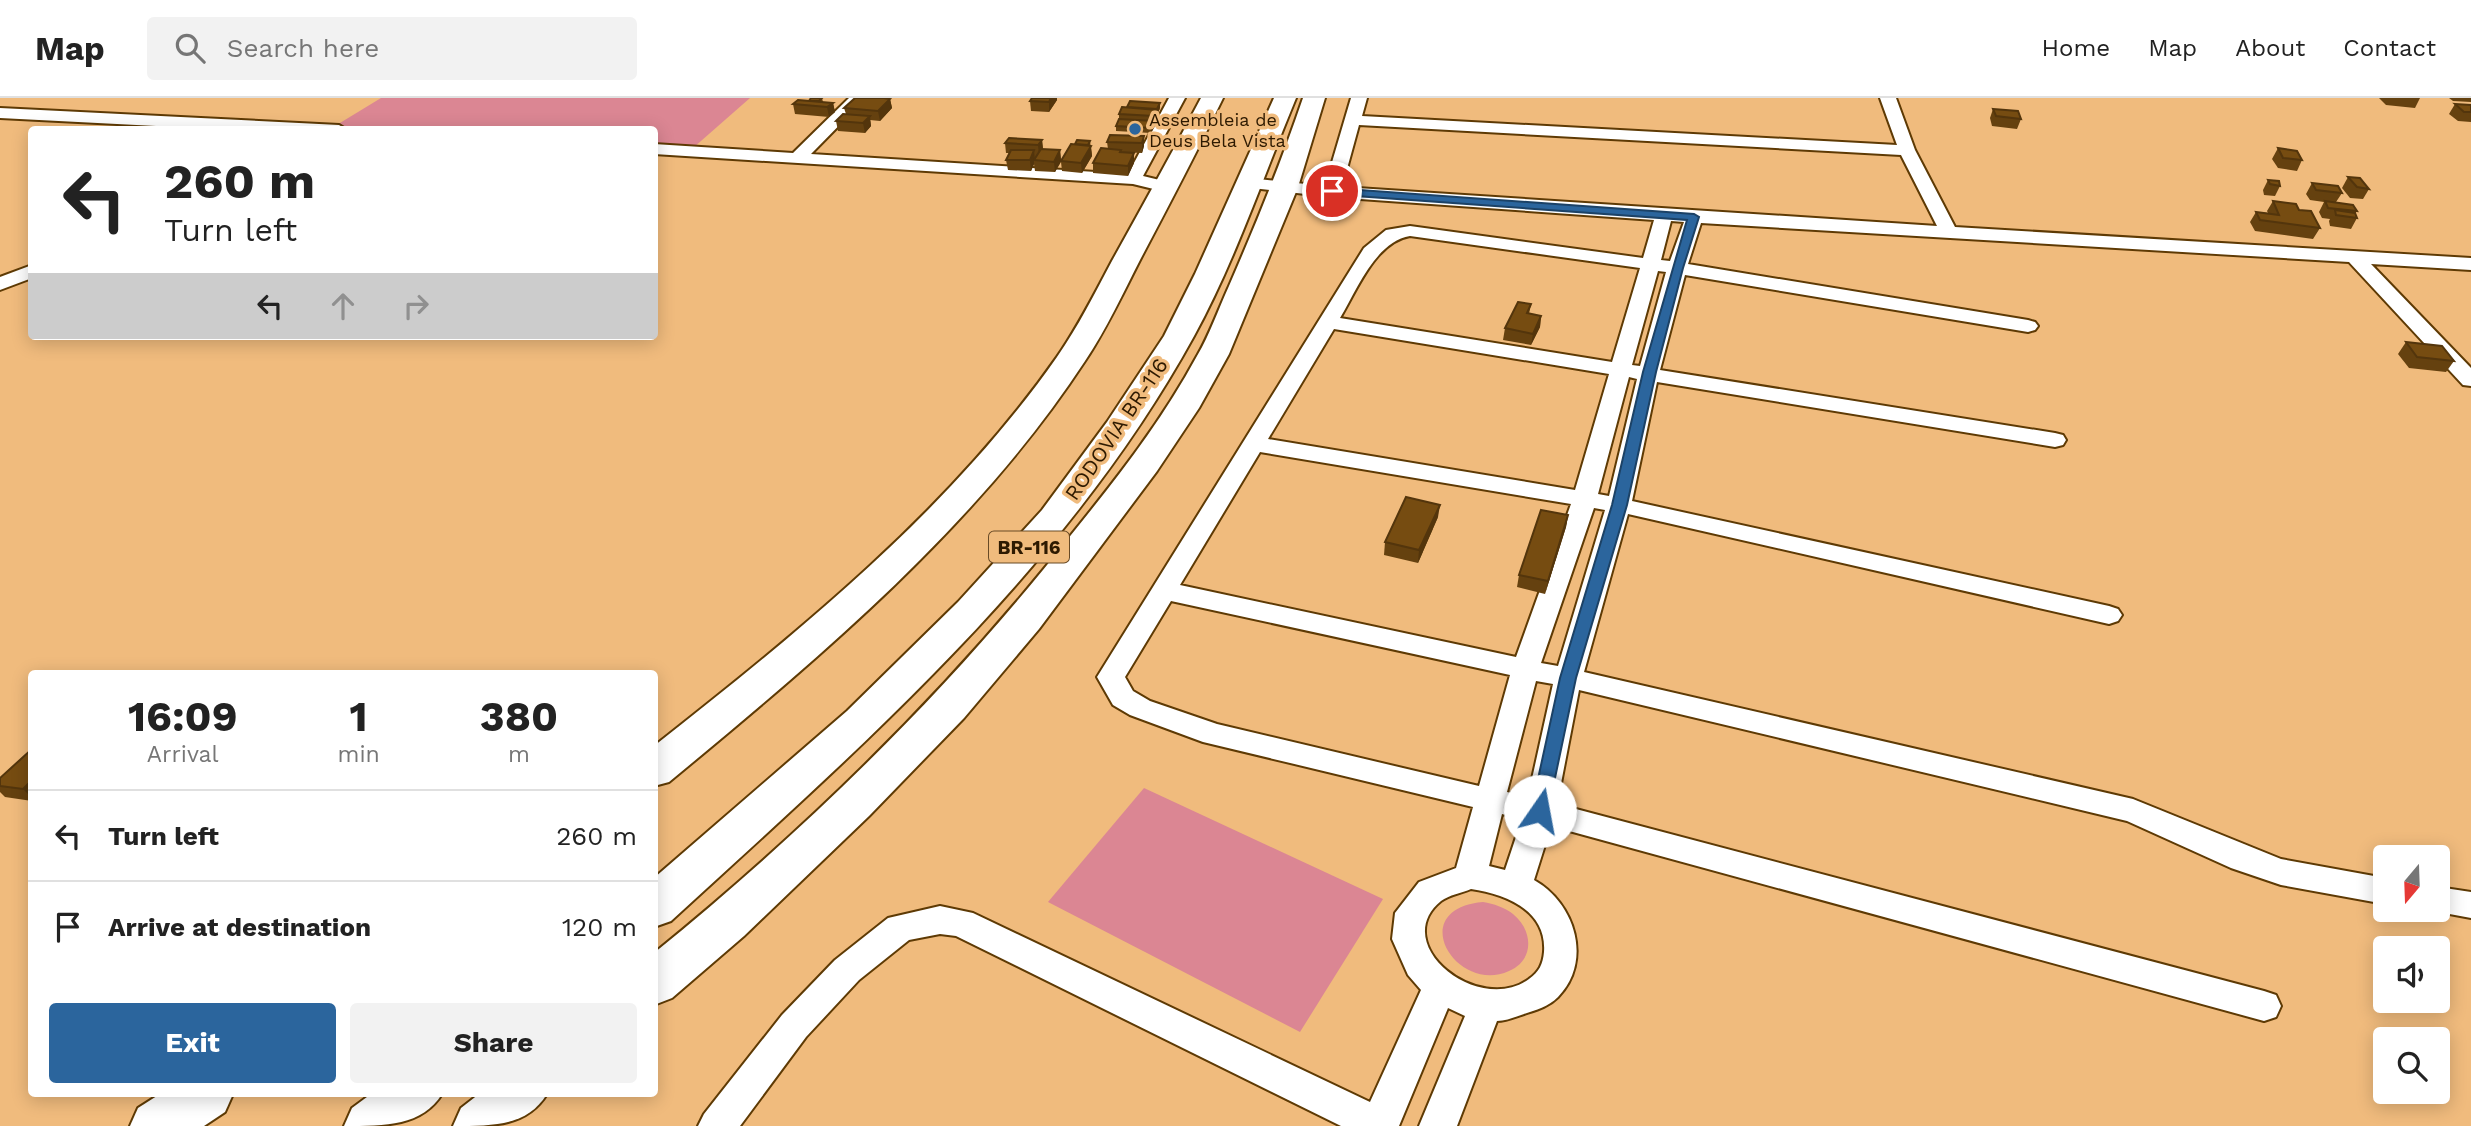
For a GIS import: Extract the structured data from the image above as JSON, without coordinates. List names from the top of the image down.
{
  "streets": {
    "highway": ["RODOVIA BR-116", "BR-116"]
  },
  "places": ["Assembleia de Deus Bela Vista"],
  "north": "bottom",
  "page": {
    "header": "Map",
    "search": "Search here",
    "nav": [
      "Home",
      "Map",
      "About",
      "Contact"
    ],
    "turn": ["260 m", "Turn left"],
    "eta": [
      "16:09",
      "Arrival",
      "1",
      "min",
      "380",
      "m"
    ],
    "list": [
      {
        "name": "Turn left",
        "value": "260 m"
      },
      {
        "name": "Arrive at destination",
        "value": "120 m"
      }
    ],
    "buttons": ["Exit", "Share"]
  }
}
